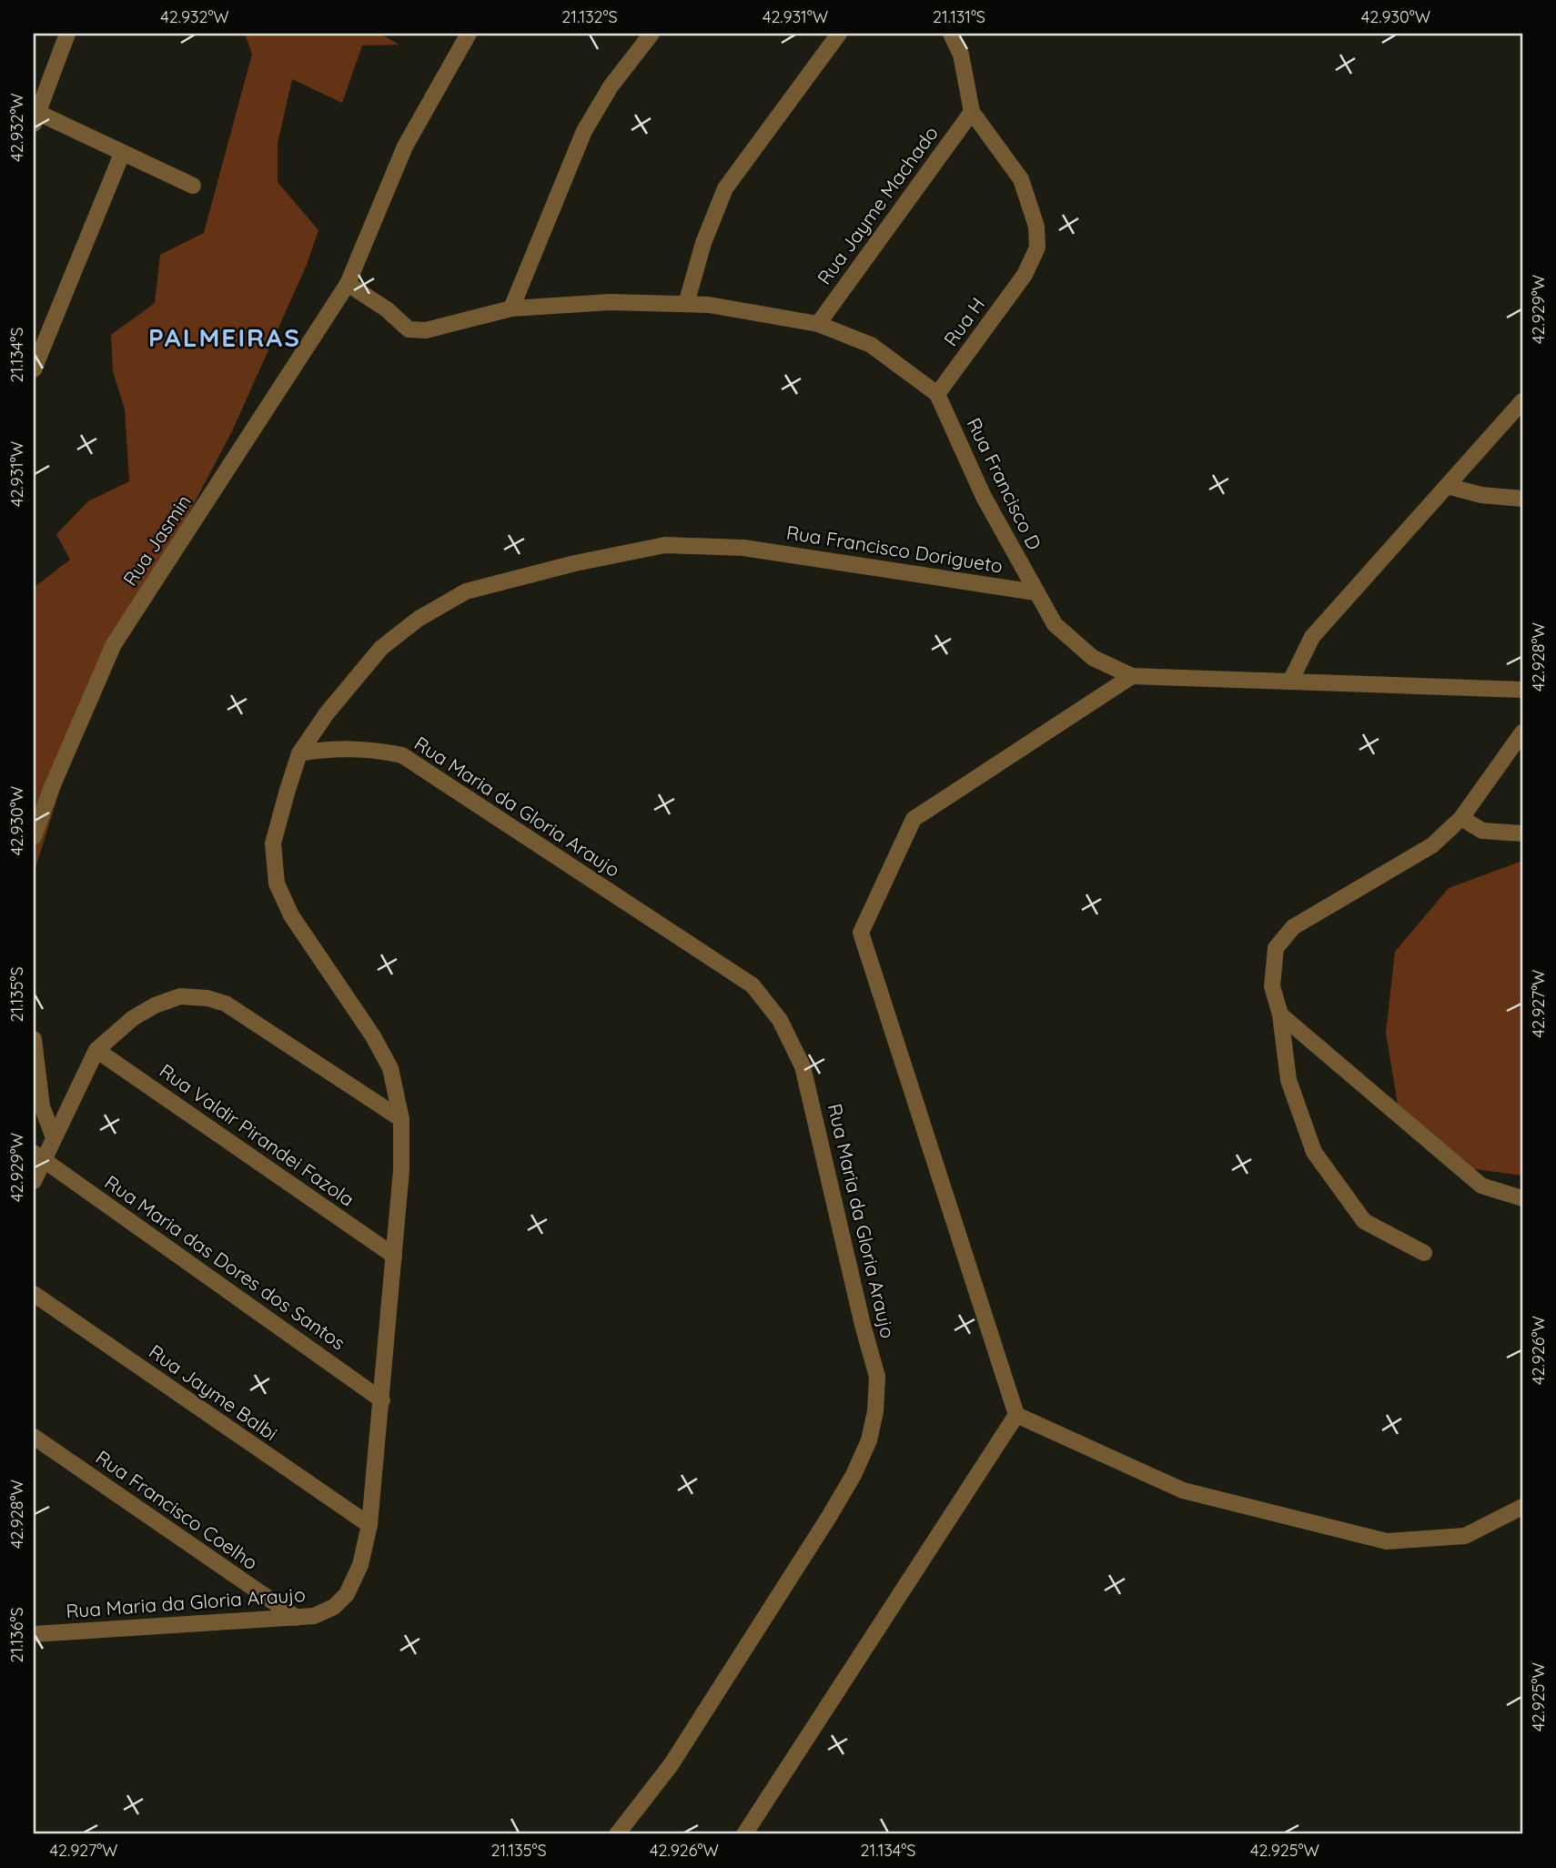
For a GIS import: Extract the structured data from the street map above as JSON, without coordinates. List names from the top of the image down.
{
  "streets": {
    "street": [
      "Rua Jayme Machado",
      "Rua H",
      "Rua Francisco D",
      "Rua Jasmin",
      "Rua Francisco Dorigueto",
      "Rua Maria da Gloria Araujo",
      "Rua Valdir Pirandei Fazola",
      "Rua Maria das Dores dos Santos",
      "Rua Jayme Balbi",
      "Rua Francisco Coelho"
    ]
  },
  "crossings": [
    ["Rua Jayme Machado", "Rua H"],
    ["Rua H", "Rua Francisco D"],
    ["Rua Francisco D", "Rua Francisco Dorigueto"],
    ["Rua Francisco Dorigueto", "Rua Maria da Gloria Araujo"],
    ["Rua Maria da Gloria Araujo", "Rua Valdir Pirandei Fazola"],
    ["Rua Maria da Gloria Araujo", "Rua Maria das Dores dos Santos"],
    ["Rua Maria da Gloria Araujo", "Rua Jayme Balbi"],
    ["Rua Maria da Gloria Araujo", "Rua Francisco Coelho"]
  ],
  "districts": ["PALMEIRAS"],
  "coordinates": [
    "42.932°W",
    "21.132°S",
    "42.931°W",
    "21.131°S",
    "42.930°W",
    "42.929°W",
    "21.134°S",
    "42.928°W",
    "21.135°S",
    "42.927°W",
    "42.926°W",
    "21.136°S",
    "42.925°W"
  ]
}
